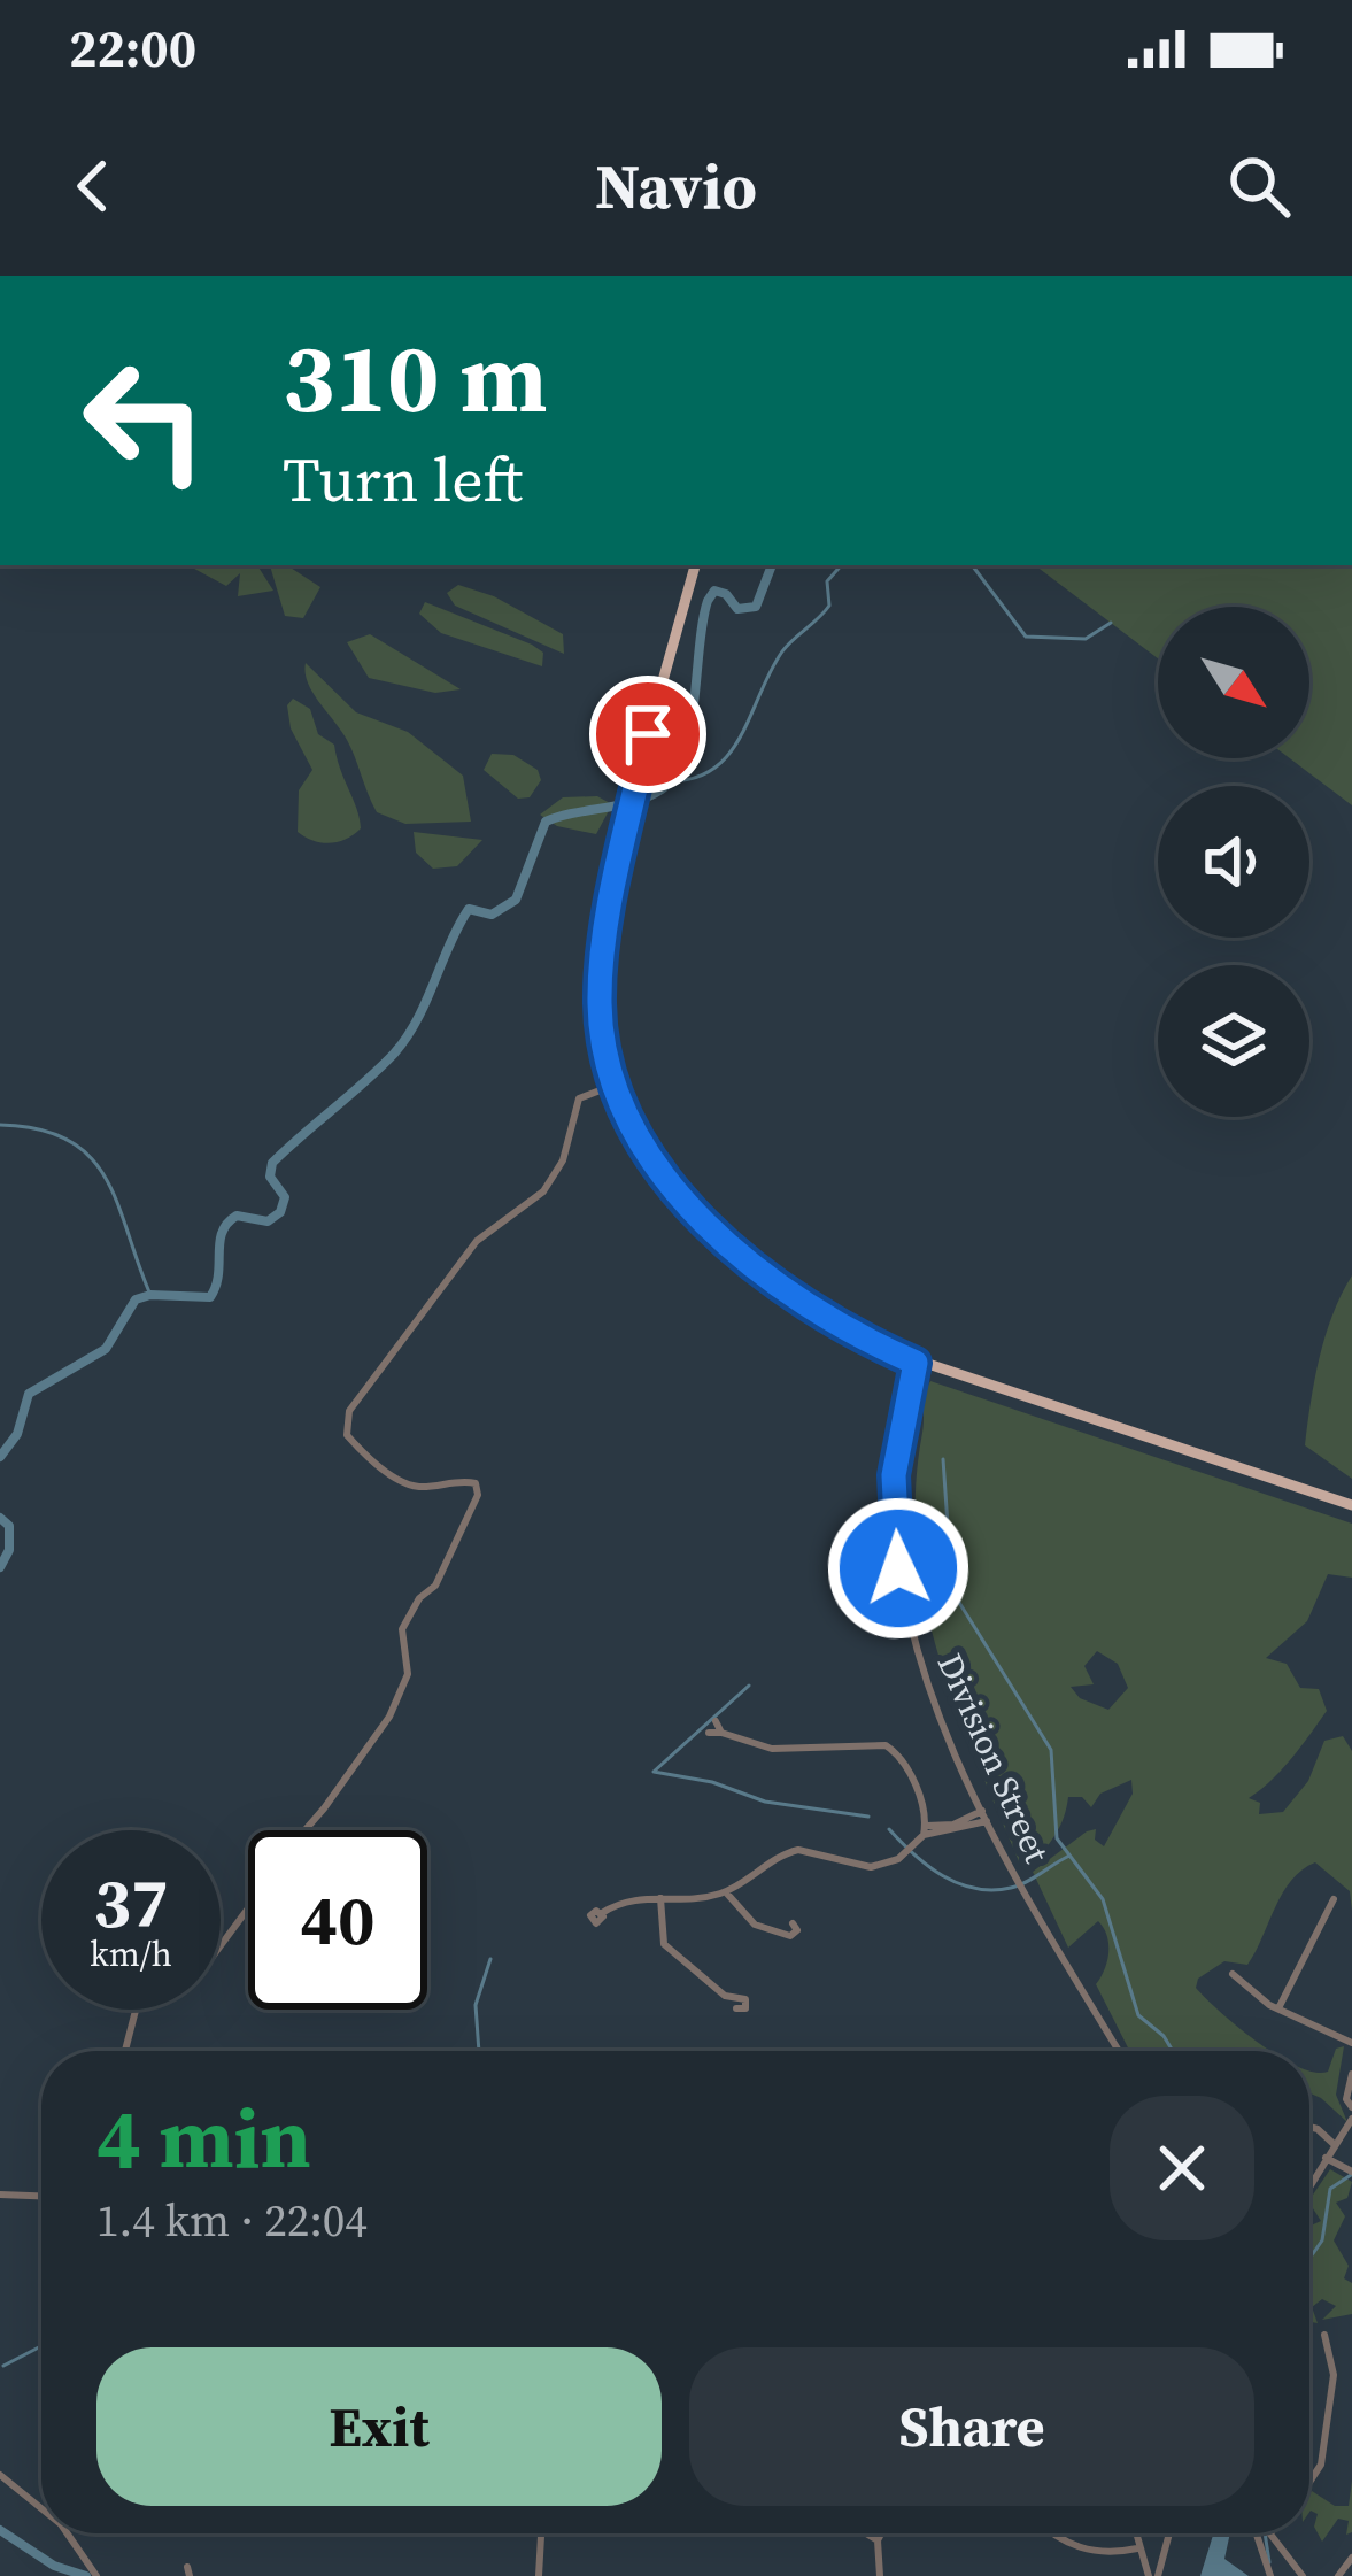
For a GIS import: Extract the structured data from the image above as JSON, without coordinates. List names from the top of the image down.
{
  "streets": {
    "street": ["Division Street"]
  },
  "north": "bottom right",
  "page": {
    "status": "22:00",
    "header": "Navio",
    "turn": ["310 m", "Turn left"],
    "speed": "37 km/h",
    "limit": "40",
    "heading": ["4 min", "1.4 km · 22:04"],
    "buttons": ["Exit", "Share"]
  }
}
